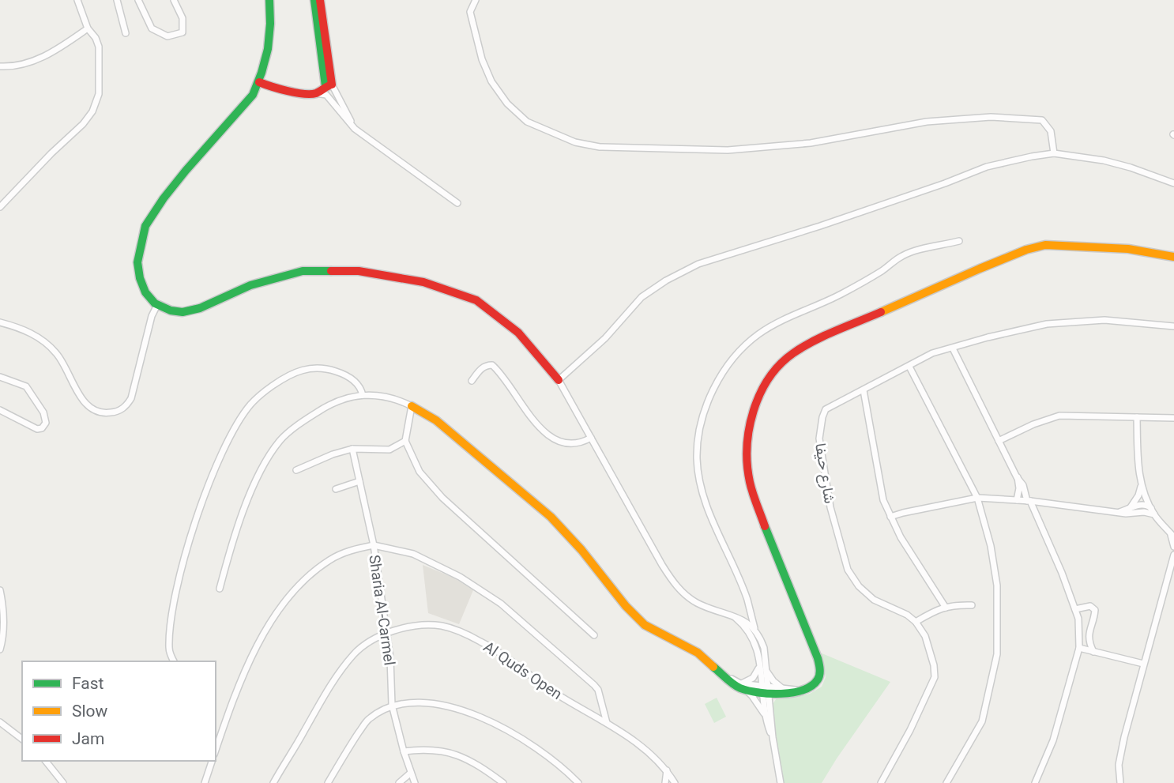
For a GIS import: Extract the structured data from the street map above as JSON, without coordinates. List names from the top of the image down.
{
  "streets": {
    "street": ["شارع حيفا", "Sharia Al-Carmel", "Al Quds Open"]
  },
  "crossings": [
    ["Sharia Al-Carmel", "Al Quds Open"]
  ],
  "legend": ["Fast", "Slow", "Jam"]
}
